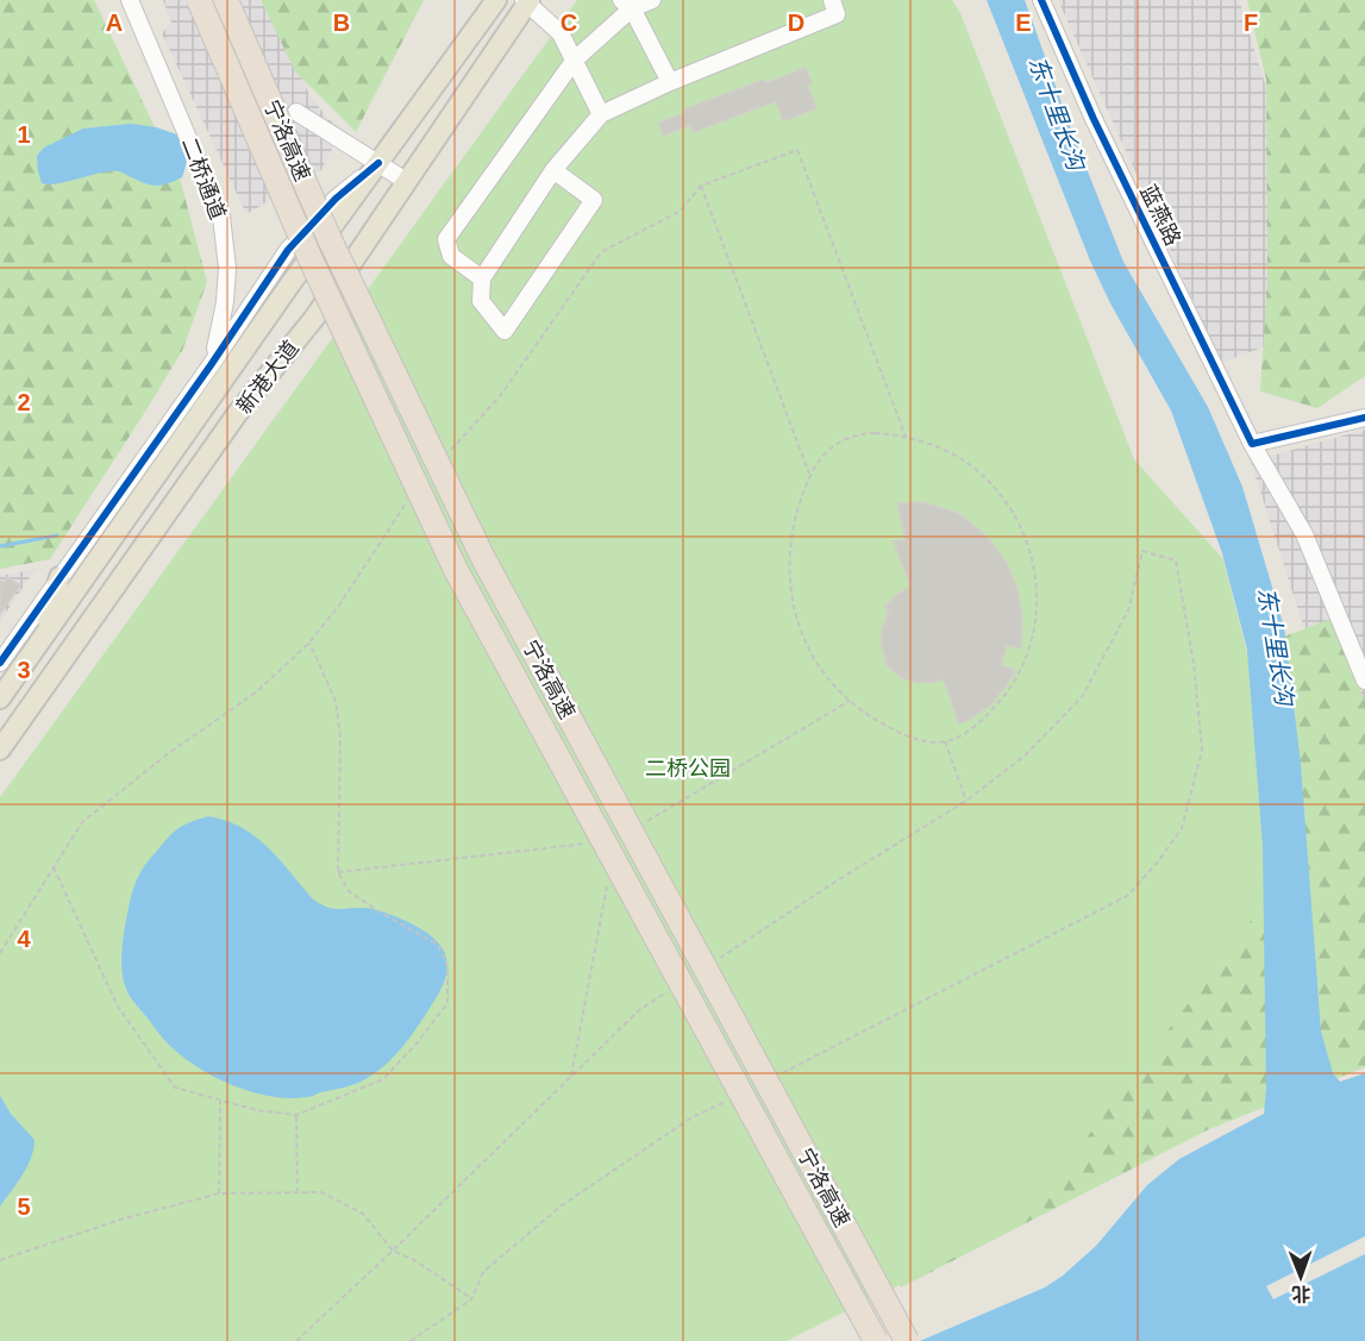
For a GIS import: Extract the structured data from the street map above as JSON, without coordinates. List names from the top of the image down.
{
  "streets": {
    "highway": ["宁洛高速"],
    "main road": ["新港大道"],
    "street": ["二桥通道", "蓝燕路"]
  },
  "water": ["东十里长沟"],
  "parks": ["二桥公园"],
  "north": "bottom",
  "grid": {
    "columns": [
      "A",
      "B",
      "C",
      "D",
      "E",
      "F"
    ],
    "rows": [
      "1",
      "2",
      "3",
      "4",
      "5"
    ]
  }
}
